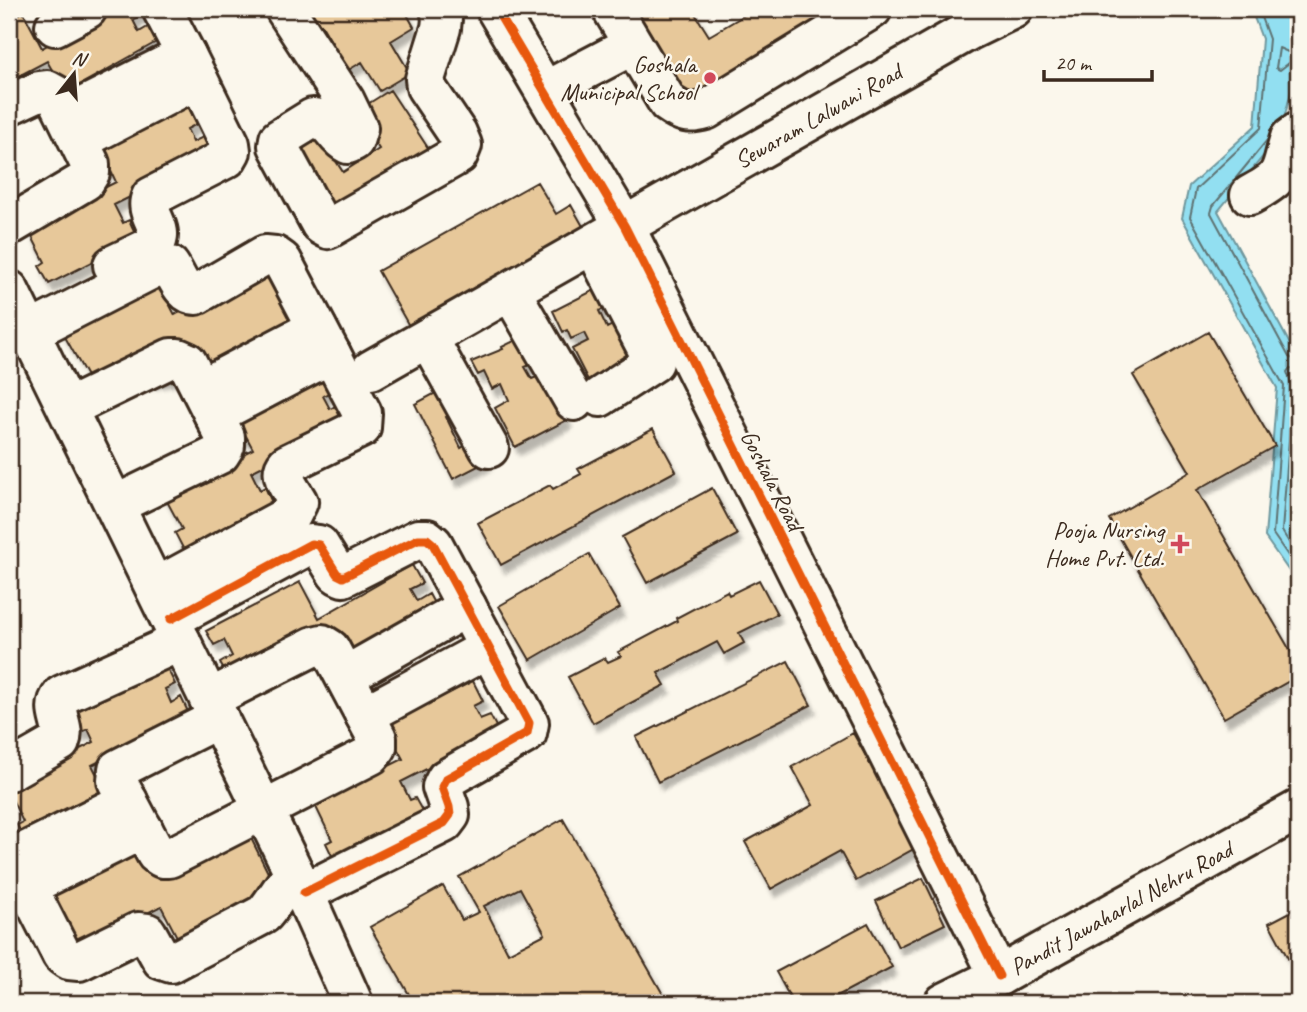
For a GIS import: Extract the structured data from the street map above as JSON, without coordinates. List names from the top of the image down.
{
  "streets": {
    "street": ["Sewaram Lalwani Road", "Goshala Road", "Pandit Jawaharlal Nehru Road"]
  },
  "crossings": [
    ["Sewaram Lalwani Road", "Goshala Road"],
    ["Goshala Road", "Pandit Jawaharlal Nehru Road"]
  ],
  "places": {
    "other": ["Goshala Municipal School"],
    "health": ["Pooja Nursing Home Pvt. Ltd."]
  },
  "scale_bar": "20 m",
  "north": "top"
}
